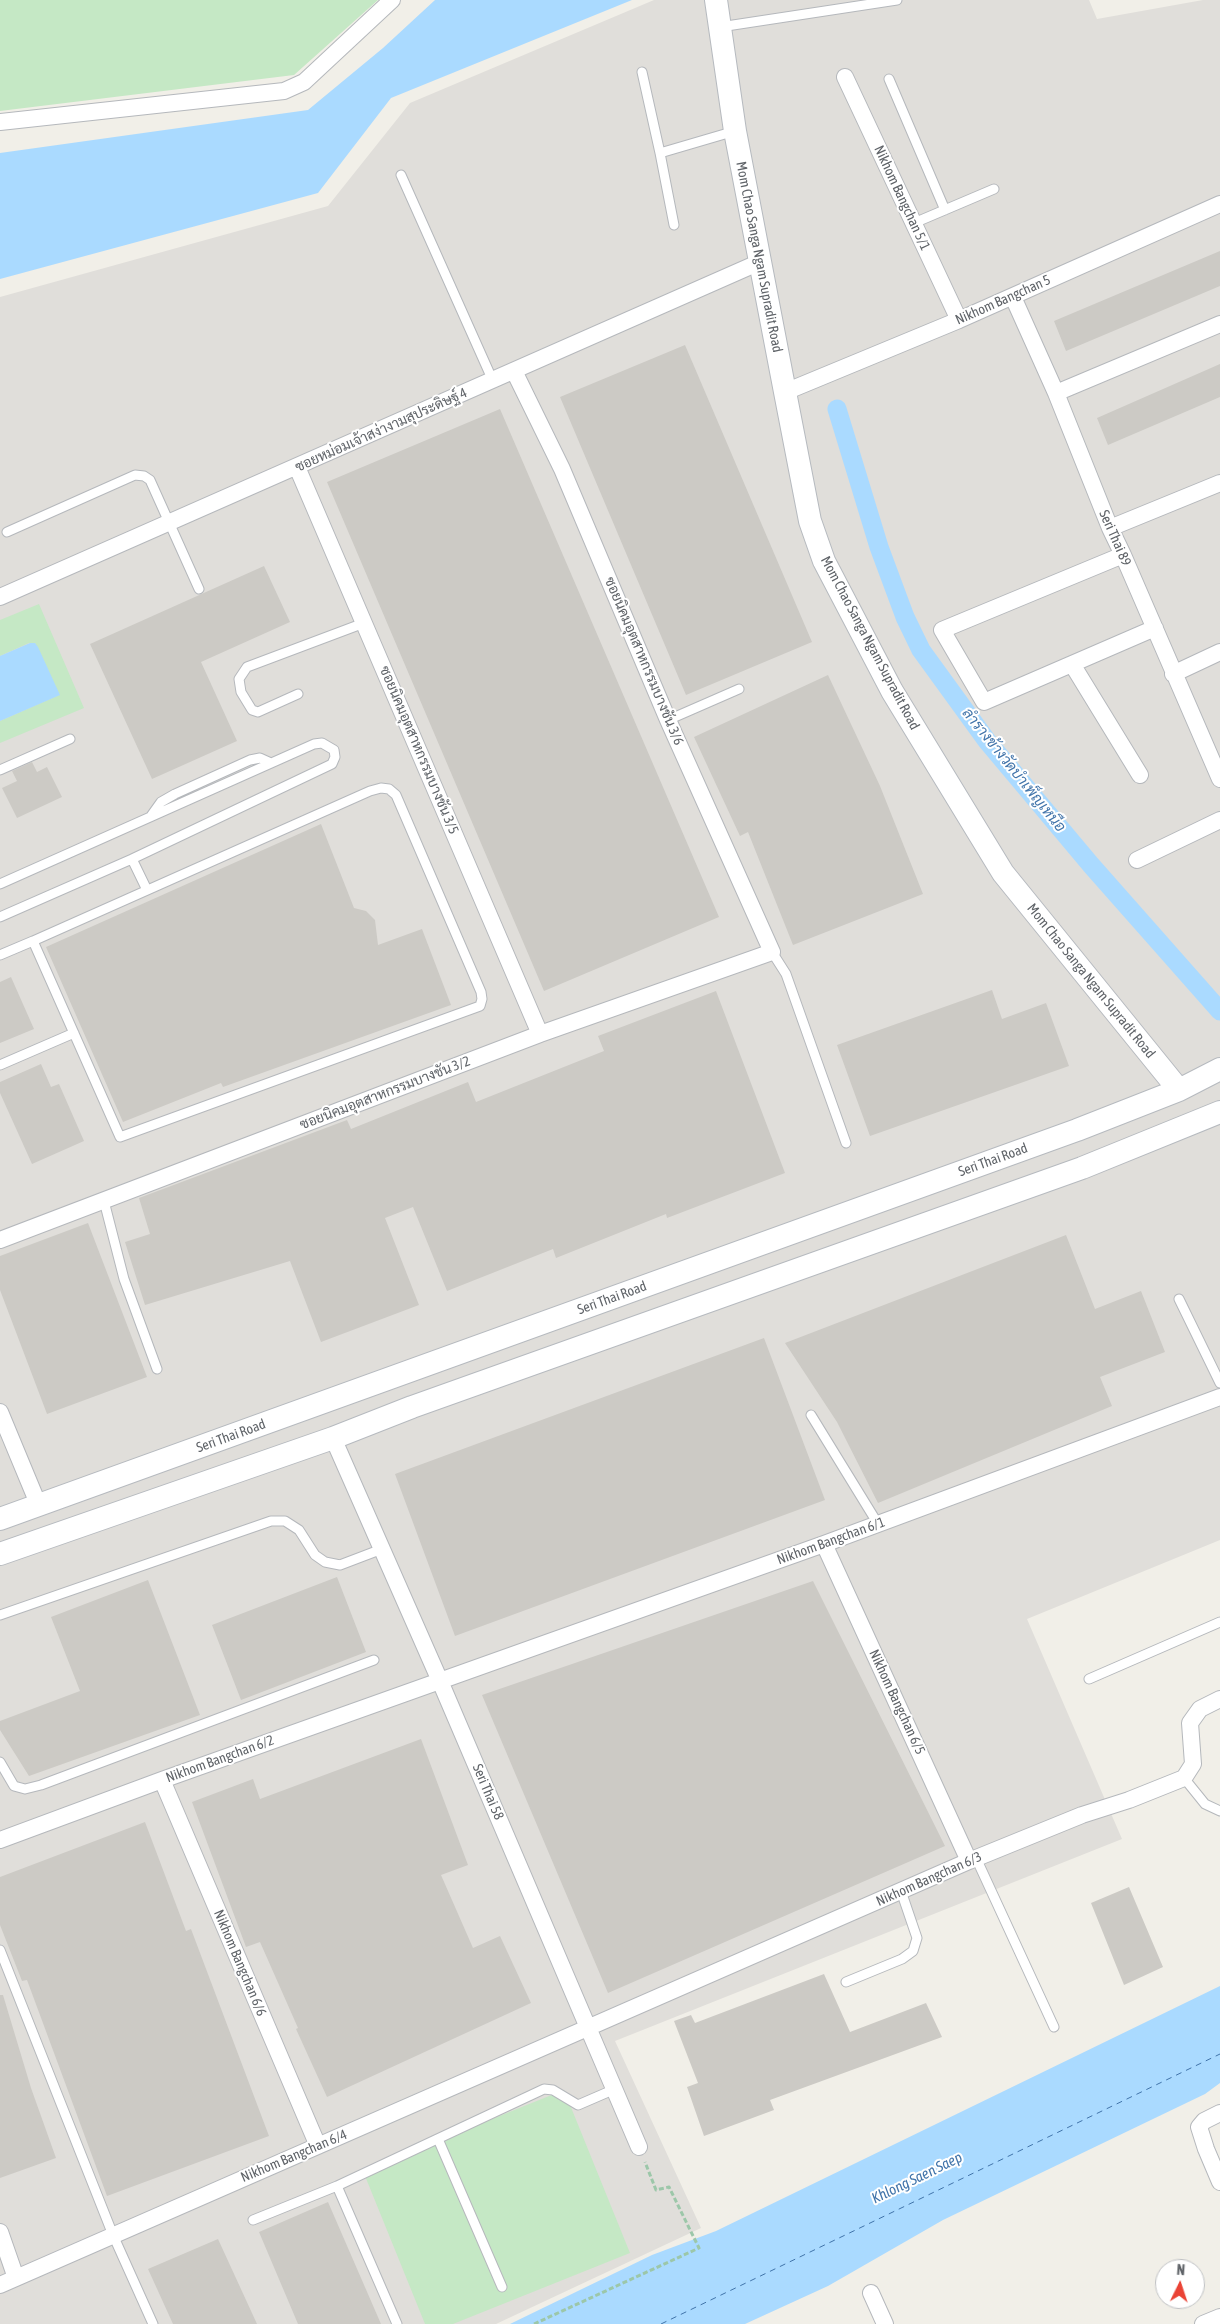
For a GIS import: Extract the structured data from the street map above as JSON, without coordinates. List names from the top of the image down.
{
  "streets": {
    "main road": ["Mom Chao Sanga Ngam Supradit Road", "Seri Thai Road"],
    "street": [
      "Nikhom Bangchan 5/1",
      "Nikhom Bangchan 5",
      "ซอยหม่อมเจ้าสง่างามสุประดิษฐ์ 4",
      "Seri Thai 89",
      "ซอยนิคมอุตสาหกรรมบางชัน 3/6",
      "ซอยนิคมอุตสาหกรรมบางชัน 3/5",
      "ซอยนิคมอุตสาหกรรมบางชัน 3/2",
      "Nikhom Bangchan 6/1",
      "Nikhom Bangchan 6/5",
      "Nikhom Bangchan 6/2",
      "Seri Thai 58",
      "Nikhom Bangchan 6/3",
      "Nikhom Bangchan 6/6",
      "Nikhom Bangchan 6/4"
    ]
  },
  "crossings": [
    ["Nikhom Bangchan 5/1", "Nikhom Bangchan 5"],
    ["Mom Chao Sanga Ngam Supradit Road", "Nikhom Bangchan 5"],
    ["Mom Chao Sanga Ngam Supradit Road", "ซอยหม่อมเจ้าสง่างามสุประดิษฐ์ 4"],
    ["Mom Chao Sanga Ngam Supradit Road", "Seri Thai Road"],
    ["Nikhom Bangchan 5", "Seri Thai 89"],
    ["ซอยหม่อมเจ้าสง่างามสุประดิษฐ์ 4", "ซอยนิคมอุตสาหกรรมบางชัน 3/6"],
    ["ซอยหม่อมเจ้าสง่างามสุประดิษฐ์ 4", "ซอยนิคมอุตสาหกรรมบางชัน 3/5"],
    ["ซอยนิคมอุตสาหกรรมบางชัน 3/6", "ซอยนิคมอุตสาหกรรมบางชัน 3/2"],
    ["ซอยนิคมอุตสาหกรรมบางชัน 3/5", "ซอยนิคมอุตสาหกรรมบางชัน 3/2"],
    ["Nikhom Bangchan 6/1", "Nikhom Bangchan 6/5"],
    ["Nikhom Bangchan 6/1", "Nikhom Bangchan 6/2"],
    ["Nikhom Bangchan 6/1", "Seri Thai 58"],
    ["Nikhom Bangchan 6/5", "Nikhom Bangchan 6/3"],
    ["Nikhom Bangchan 6/2", "Seri Thai 58"],
    ["Nikhom Bangchan 6/2", "Nikhom Bangchan 6/6"],
    ["Seri Thai 58", "Nikhom Bangchan 6/3"],
    ["Seri Thai 58", "Nikhom Bangchan 6/4"],
    ["Nikhom Bangchan 6/3", "Nikhom Bangchan 6/4"],
    ["Nikhom Bangchan 6/6", "Nikhom Bangchan 6/4"]
  ],
  "water": ["ลำรางข้างวัดบำเพ็ญเหนือ", "Khlong Saen Saep"],
  "north": "top"
}
